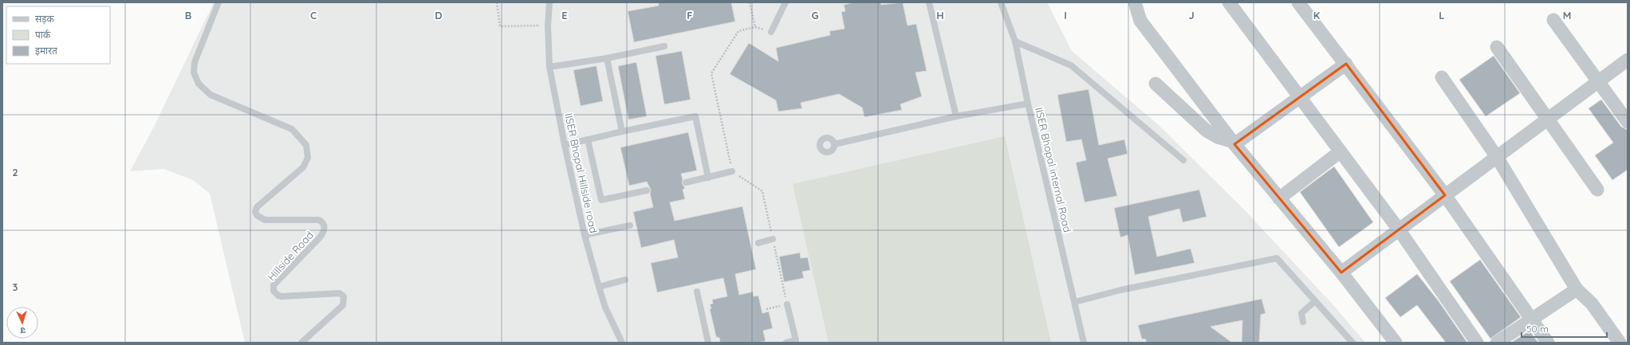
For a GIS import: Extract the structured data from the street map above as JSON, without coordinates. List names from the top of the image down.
{
  "streets": {
    "lane": ["IISER Bhopal internal Road", "IISER Bhopal Hillside road", "Hillside Road"]
  },
  "legend": ["सड़क", "पार्क", "इमारत"],
  "scale_bar": "50 m",
  "north": "bottom",
  "grid": {
    "columns": [
      "B",
      "C",
      "D",
      "E",
      "F",
      "G",
      "H",
      "I",
      "J",
      "K",
      "L",
      "M"
    ],
    "rows": ["2", "3"]
  }
}
